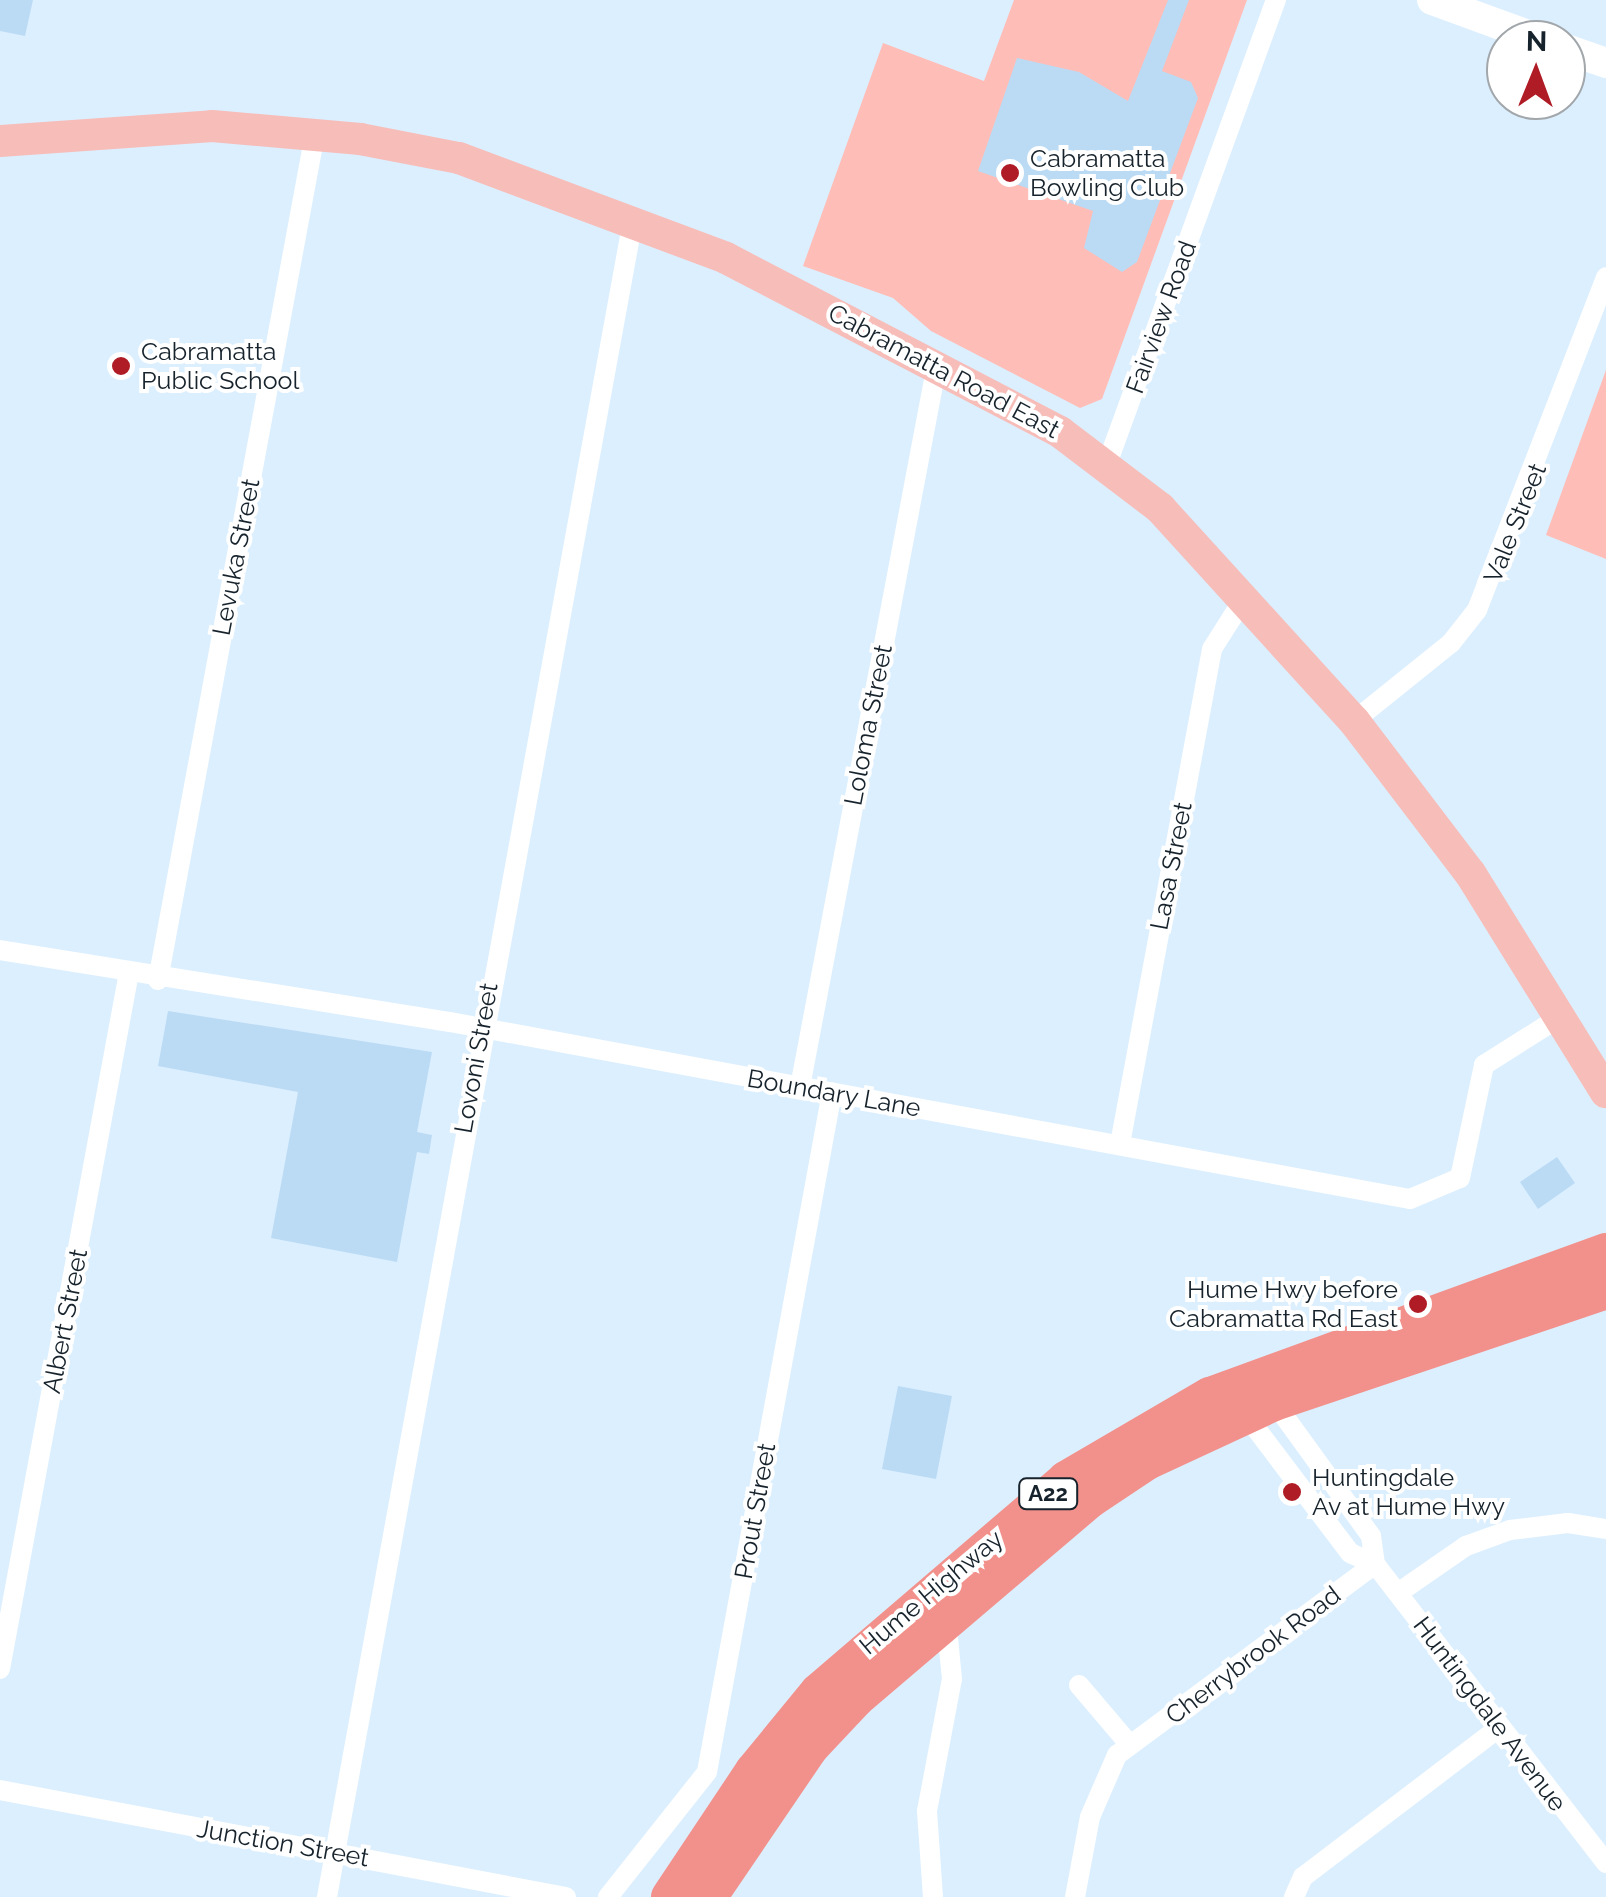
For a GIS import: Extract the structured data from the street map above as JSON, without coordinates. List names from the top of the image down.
{
  "streets": {
    "highway": ["A22", "Hume Highway"],
    "main road": ["Cabramatta Road East"],
    "street": [
      "Fairview Road",
      "Vale Street",
      "Levuka Street",
      "Loloma Street",
      "Lasa Street",
      "Lovoni Street",
      "Boundary Lane",
      "Albert Street",
      "Prout Street",
      "Cherrybrook Road",
      "Huntingdale Avenue",
      "Junction Street"
    ]
  },
  "crossings": [
    ["Fairview Road", "Cabramatta Road East"],
    ["Cabramatta Road East", "Vale Street"],
    ["Cabramatta Road East", "Levuka Street"],
    ["Cabramatta Road East", "Loloma Street"],
    ["Cabramatta Road East", "Lasa Street"],
    ["Cabramatta Road East", "Lovoni Street"],
    ["Cabramatta Road East", "Boundary Lane"],
    ["Levuka Street", "Boundary Lane"],
    ["Loloma Street", "Boundary Lane"],
    ["Lasa Street", "Boundary Lane"],
    ["Lovoni Street", "Boundary Lane"],
    ["Lovoni Street", "Junction Street"],
    ["Boundary Lane", "Albert Street"],
    ["Boundary Lane", "Prout Street"],
    ["Hume Highway", "Huntingdale Avenue"],
    ["Cherrybrook Road", "Huntingdale Avenue"]
  ],
  "places": [
    "Cabramatta Bowling Club",
    "Cabramatta Public School",
    "Hume Hwy before Cabramatta Rd East",
    "Huntingdale Av at Hume Hwy"
  ],
  "north": "top"
}
